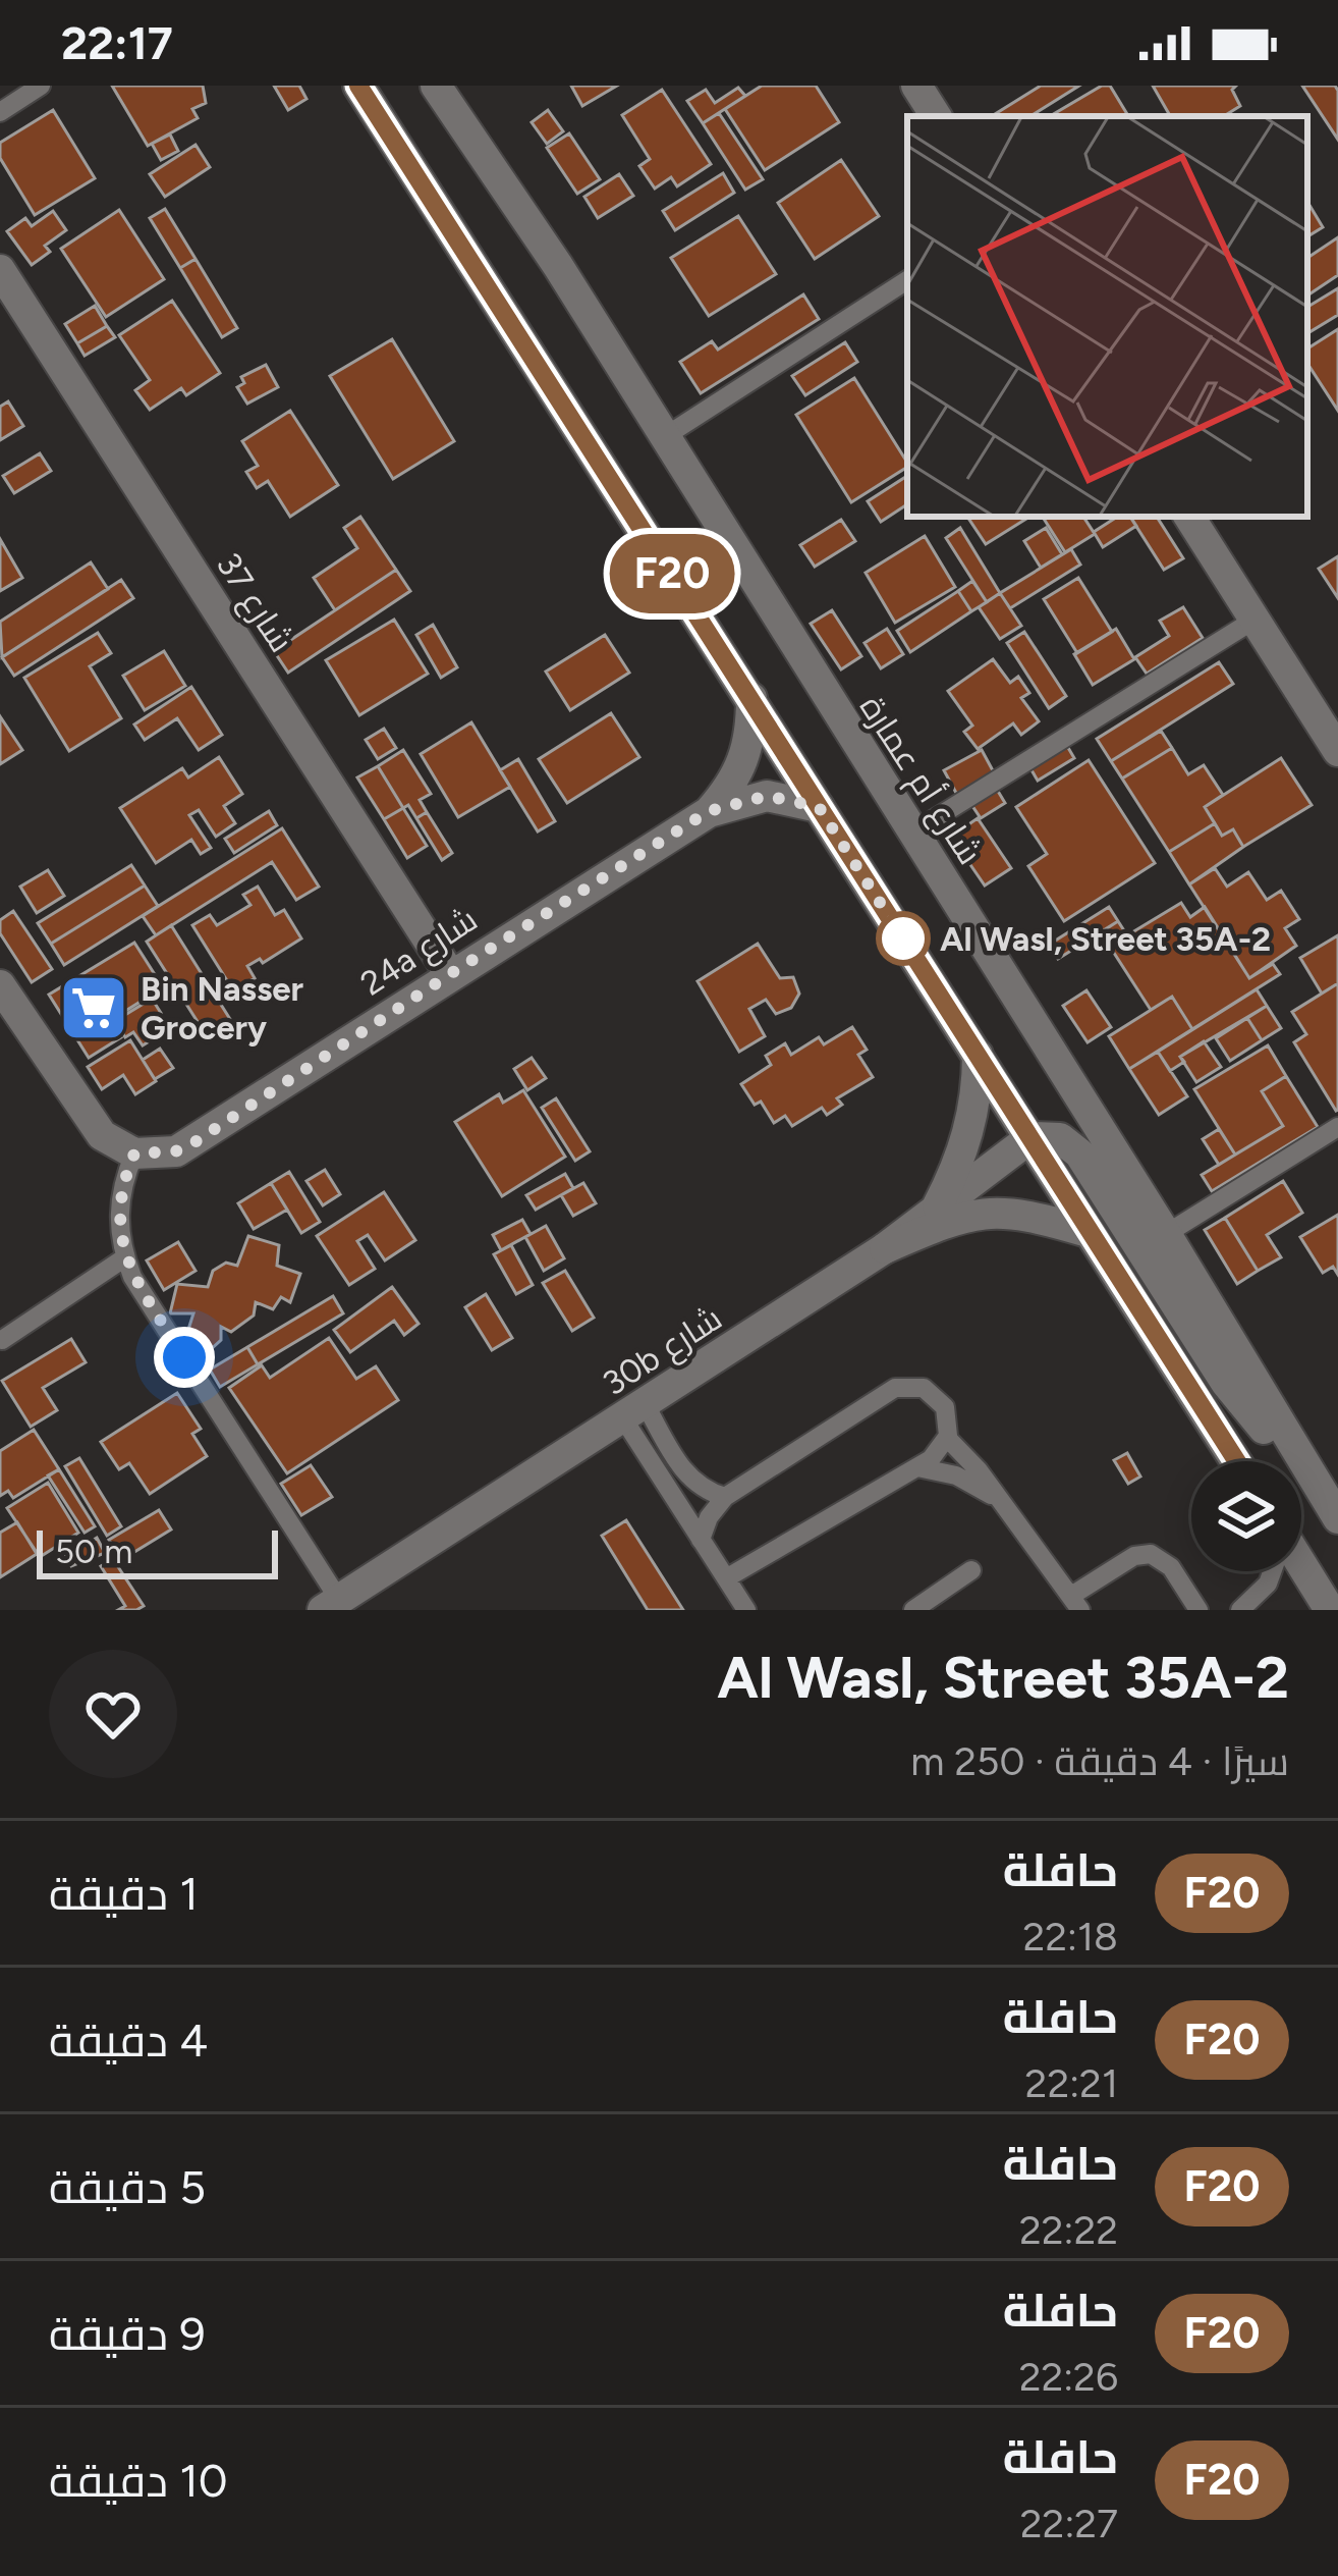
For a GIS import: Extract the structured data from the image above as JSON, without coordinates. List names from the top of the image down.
{
  "streets": {
    "street": [
      "شارع 37",
      "شارع أم عمارة",
      "24a شارع",
      "30b شارع"
    ]
  },
  "crossings": [
    ["شارع 37", "24a شارع"]
  ],
  "places": {
    "other": ["Al Wasl, Street 35A-2"],
    "supermarket": ["Bin Nasser Grocery"]
  },
  "lines": ["bus line F20"],
  "scale_bar": "50 m",
  "page": {
    "status": "22:17",
    "on_map": "F20",
    "scale": "50 m",
    "heading": ["Al Wasl, Street 35A-2", "سيرًا · 4 دقيقة · 250 m"],
    "list": [
      {
        "mark": "F20",
        "name": "حافلة",
        "note": "22:18",
        "value": "1 دقيقة"
      },
      {
        "mark": "F20",
        "name": "حافلة",
        "note": "22:21",
        "value": "4 دقيقة"
      },
      {
        "mark": "F20",
        "name": "حافلة",
        "note": "22:22",
        "value": "5 دقيقة"
      },
      {
        "mark": "F20",
        "name": "حافلة",
        "note": "22:26",
        "value": "9 دقيقة"
      },
      {
        "mark": "F20",
        "name": "حافلة",
        "note": "22:27",
        "value": "10 دقيقة"
      }
    ]
  }
}
